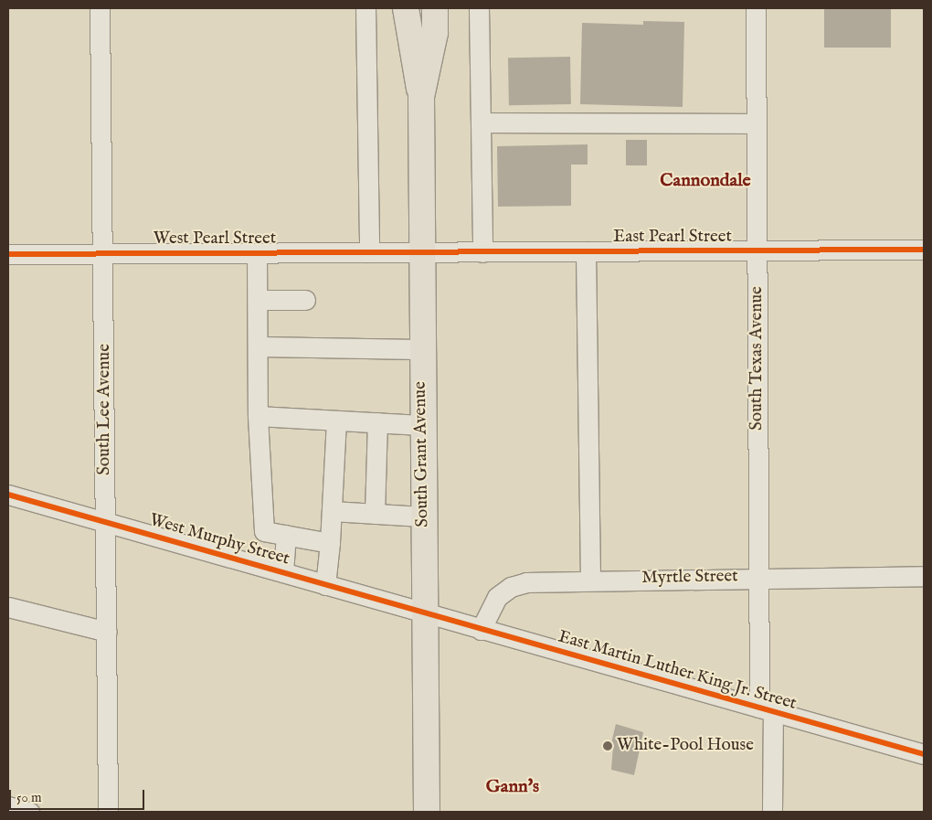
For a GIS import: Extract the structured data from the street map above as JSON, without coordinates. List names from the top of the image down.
{
  "streets": {
    "main road": ["South Grant Avenue"],
    "street": [
      "East Pearl Street",
      "West Pearl Street",
      "South Texas Avenue",
      "South Lee Avenue",
      "West Murphy Street",
      "Myrtle Street",
      "East Martin Luther King Jr. Street"
    ]
  },
  "crossings": [
    ["East Pearl Street", "West Pearl Street"],
    ["East Pearl Street", "South Texas Avenue"],
    ["East Pearl Street", "South Grant Avenue"],
    ["West Pearl Street", "South Lee Avenue"],
    ["West Pearl Street", "South Grant Avenue"],
    ["South Texas Avenue", "Myrtle Street"],
    ["South Texas Avenue", "East Martin Luther King Jr. Street"],
    ["South Lee Avenue", "West Murphy Street"],
    ["South Grant Avenue", "West Murphy Street"],
    ["South Grant Avenue", "East Martin Luther King Jr. Street"],
    ["West Murphy Street", "East Martin Luther King Jr. Street"],
    ["Myrtle Street", "East Martin Luther King Jr. Street"]
  ],
  "districts": ["Cannondale", "Gann's"],
  "places": ["White-Pool House"],
  "scale_bar": "50 m"
}
